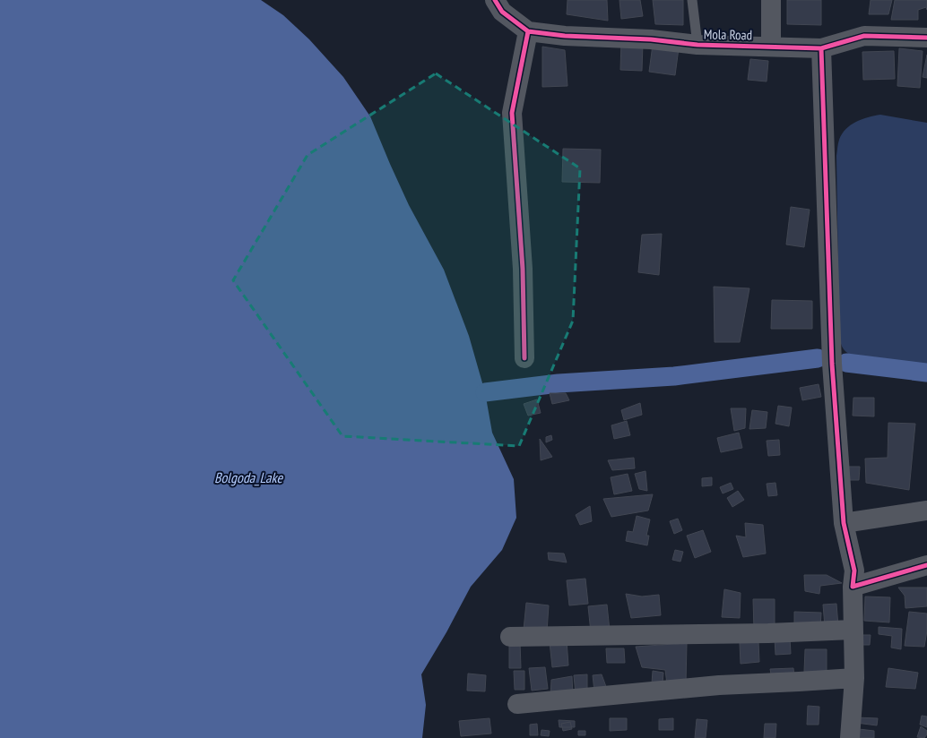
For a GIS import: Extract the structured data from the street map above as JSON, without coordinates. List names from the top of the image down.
{
  "streets": {
    "street": ["Mola Road"]
  },
  "water": ["Bolgoda_Lake"]
}
